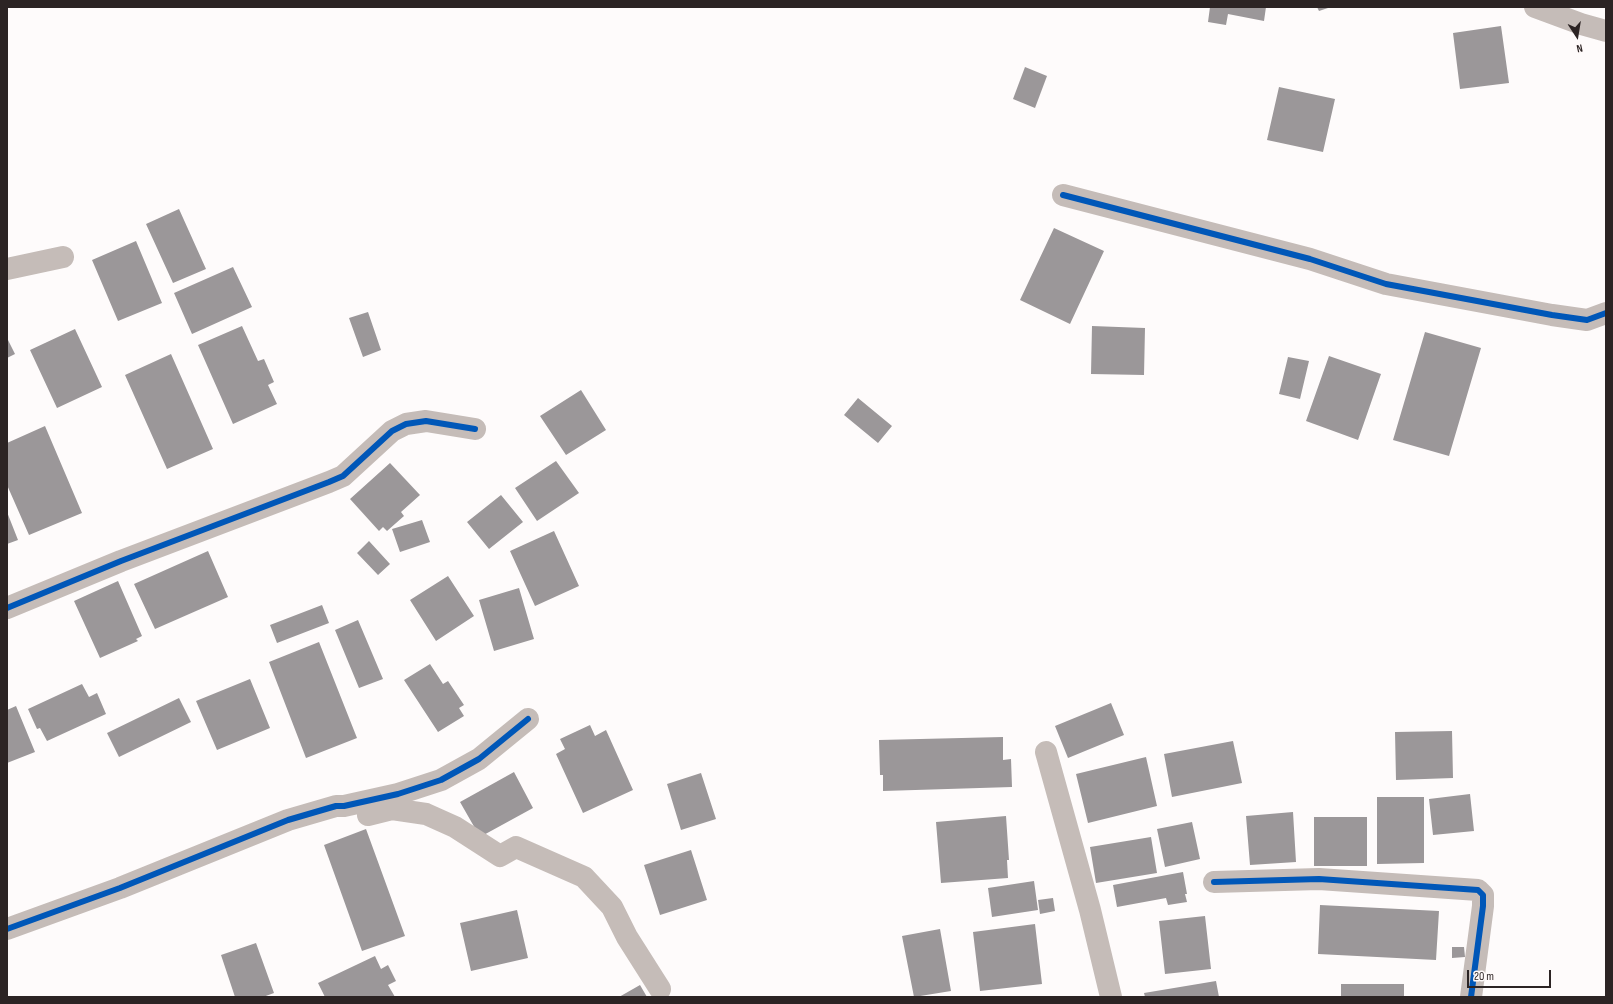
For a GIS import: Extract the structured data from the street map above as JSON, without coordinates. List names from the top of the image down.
{
  "scale_bar": "20 m",
  "north": "bottom"
}
